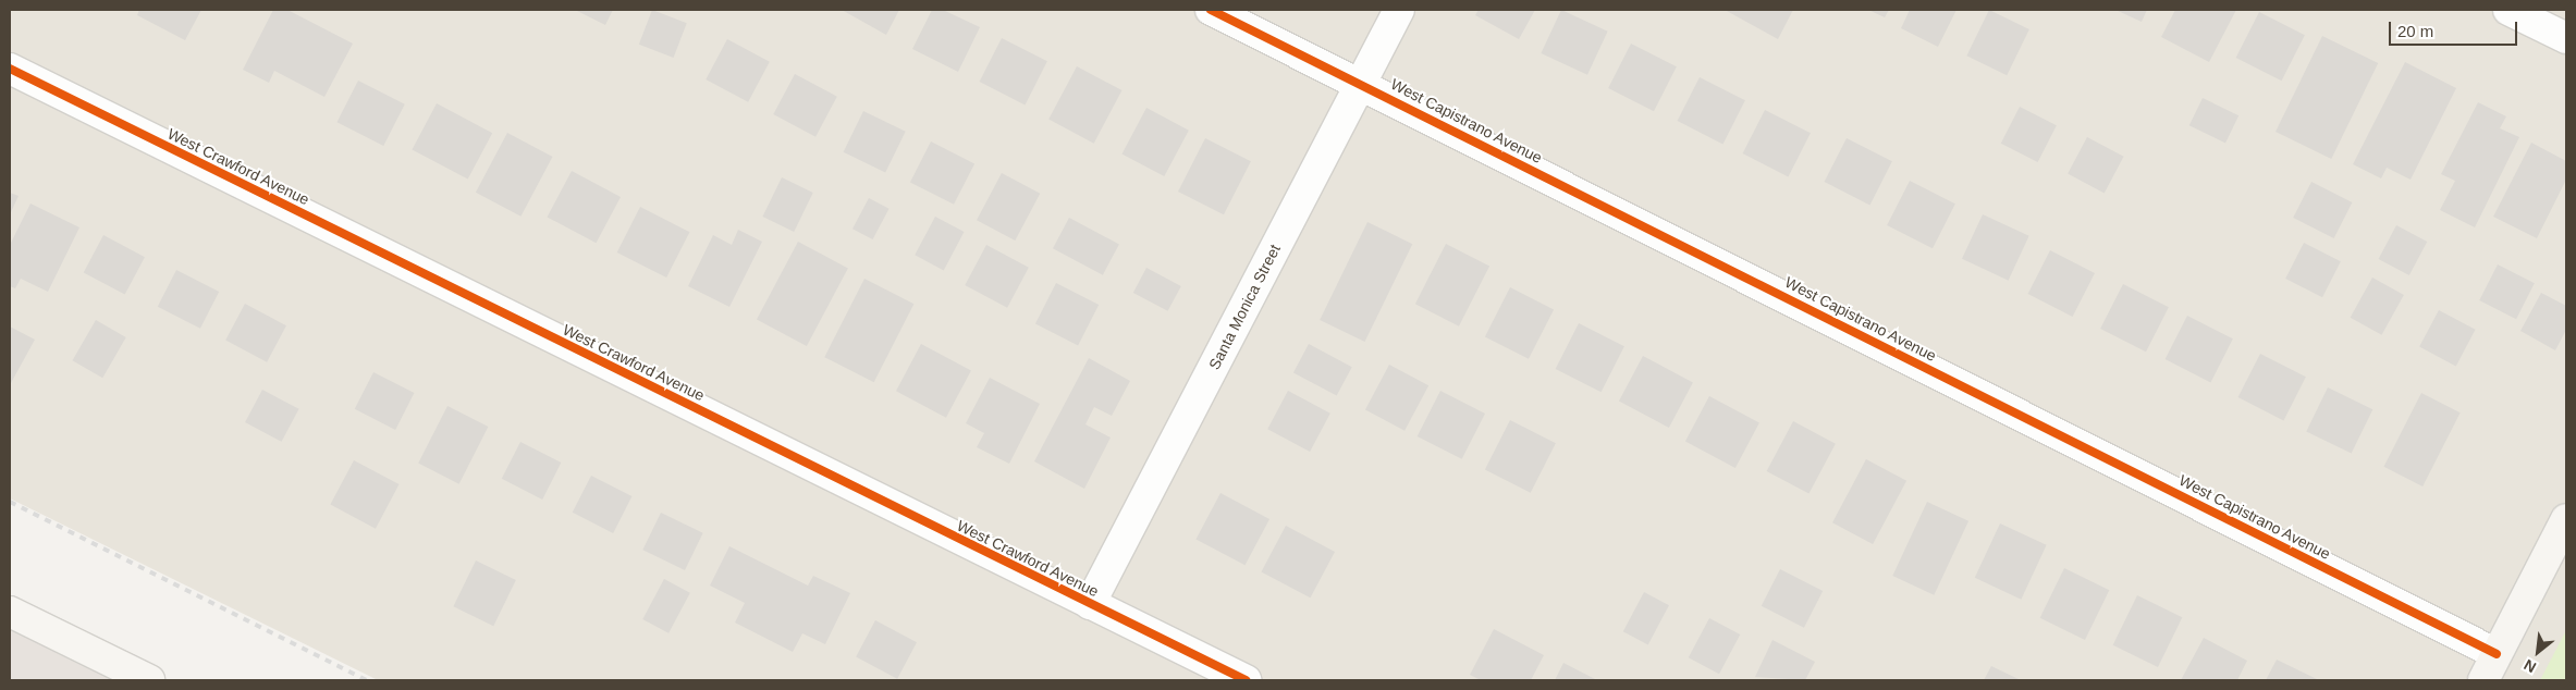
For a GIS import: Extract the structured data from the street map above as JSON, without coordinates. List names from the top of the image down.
{
  "streets": {
    "street": ["West Capistrano Avenue", "West Crawford Avenue", "Santa Monica Street"]
  },
  "crossings": [
    ["West Capistrano Avenue", "Santa Monica Street"],
    ["West Crawford Avenue", "Santa Monica Street"]
  ],
  "scale_bar": "20 m",
  "north": "bottom left"
}
